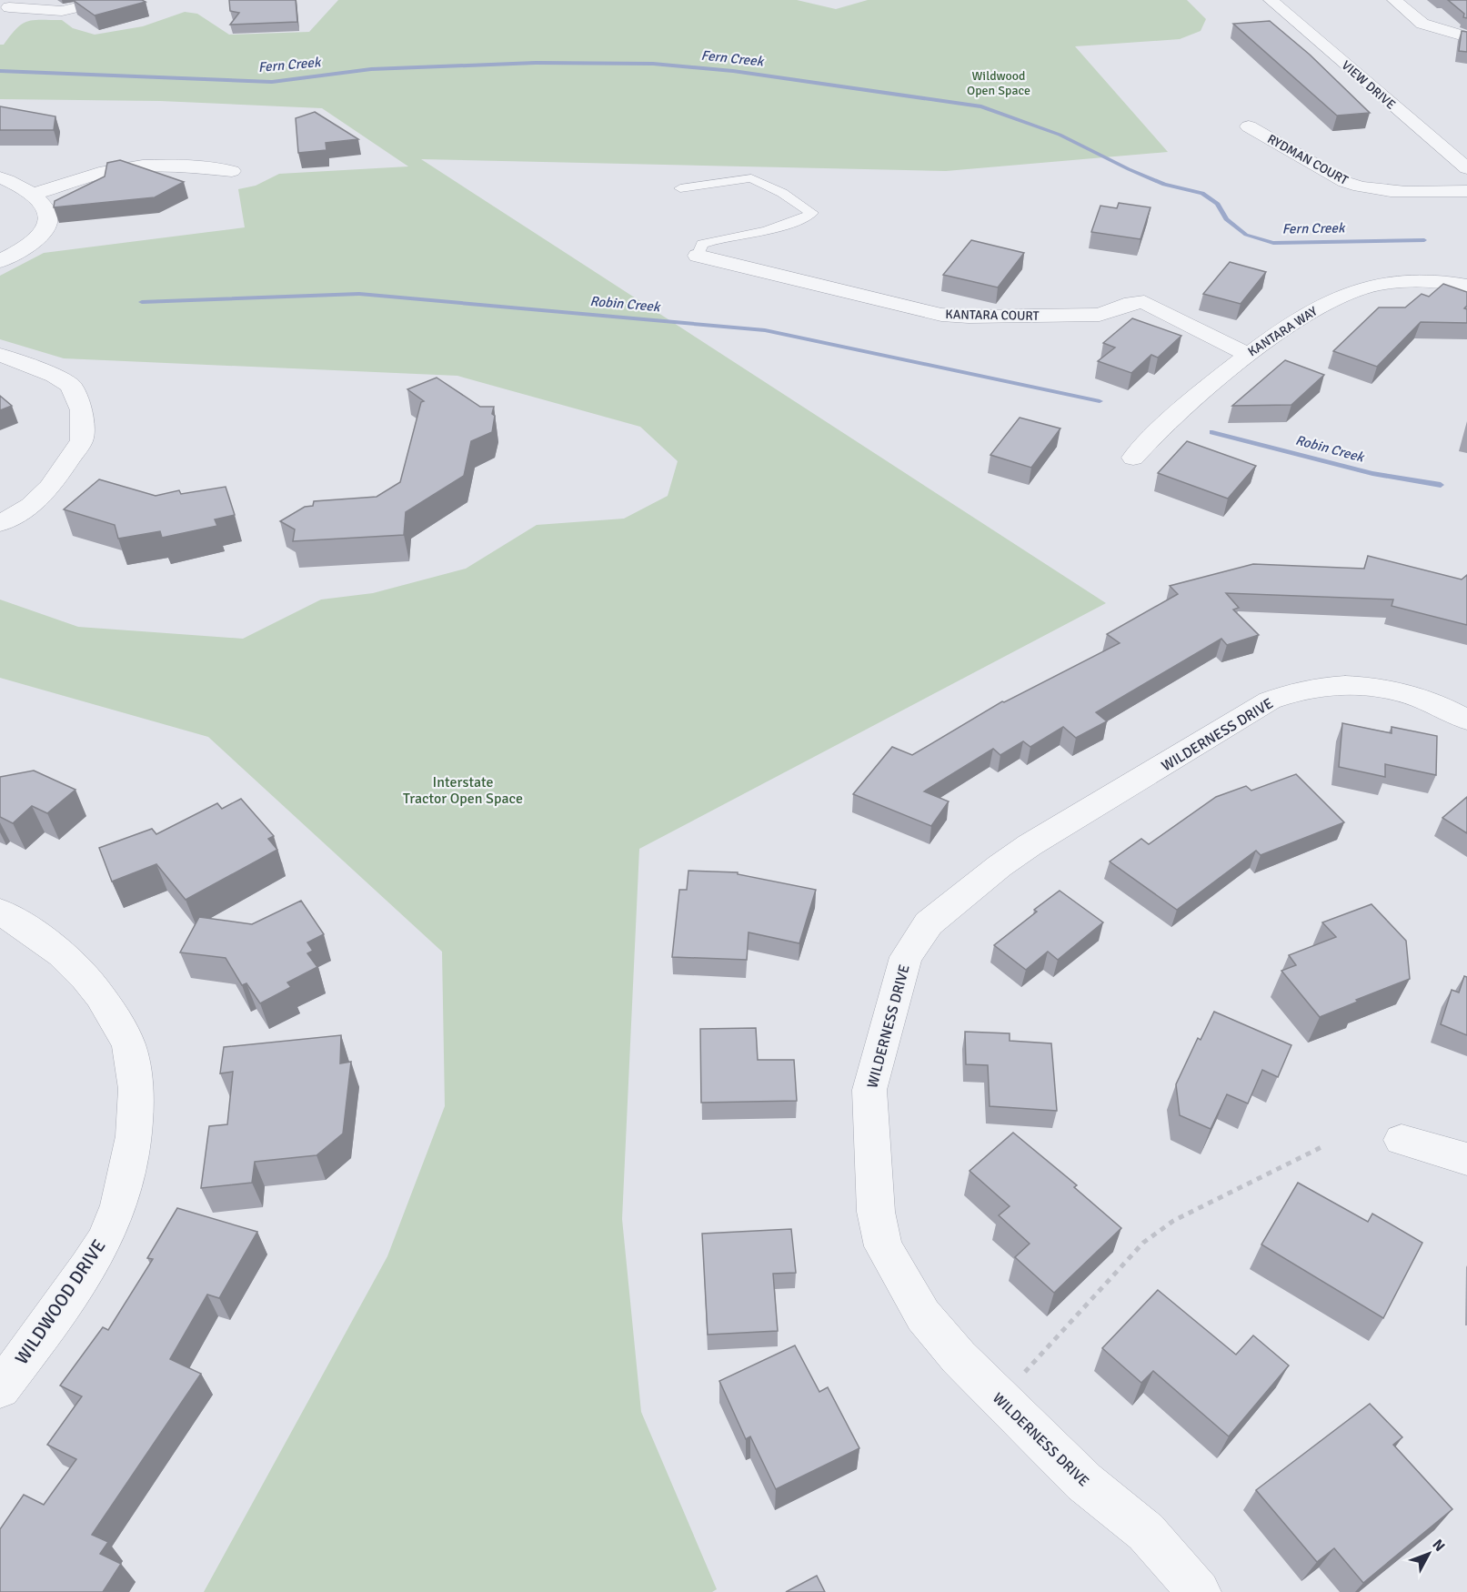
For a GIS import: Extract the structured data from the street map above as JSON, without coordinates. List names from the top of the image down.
{
  "streets": {
    "street": [
      "VIEW DRIVE",
      "RYDMAN COURT",
      "KANTARA COURT",
      "KANTARA WAY",
      "WILDERNESS DRIVE",
      "WILDWOOD DRIVE"
    ]
  },
  "crossings": [
    ["KANTARA COURT", "KANTARA WAY"]
  ],
  "water": ["Fern Creek", "Robin Creek"],
  "parks": ["Wildwood Open Space", "Interstate Tractor Open Space"],
  "north": "top right"
}
